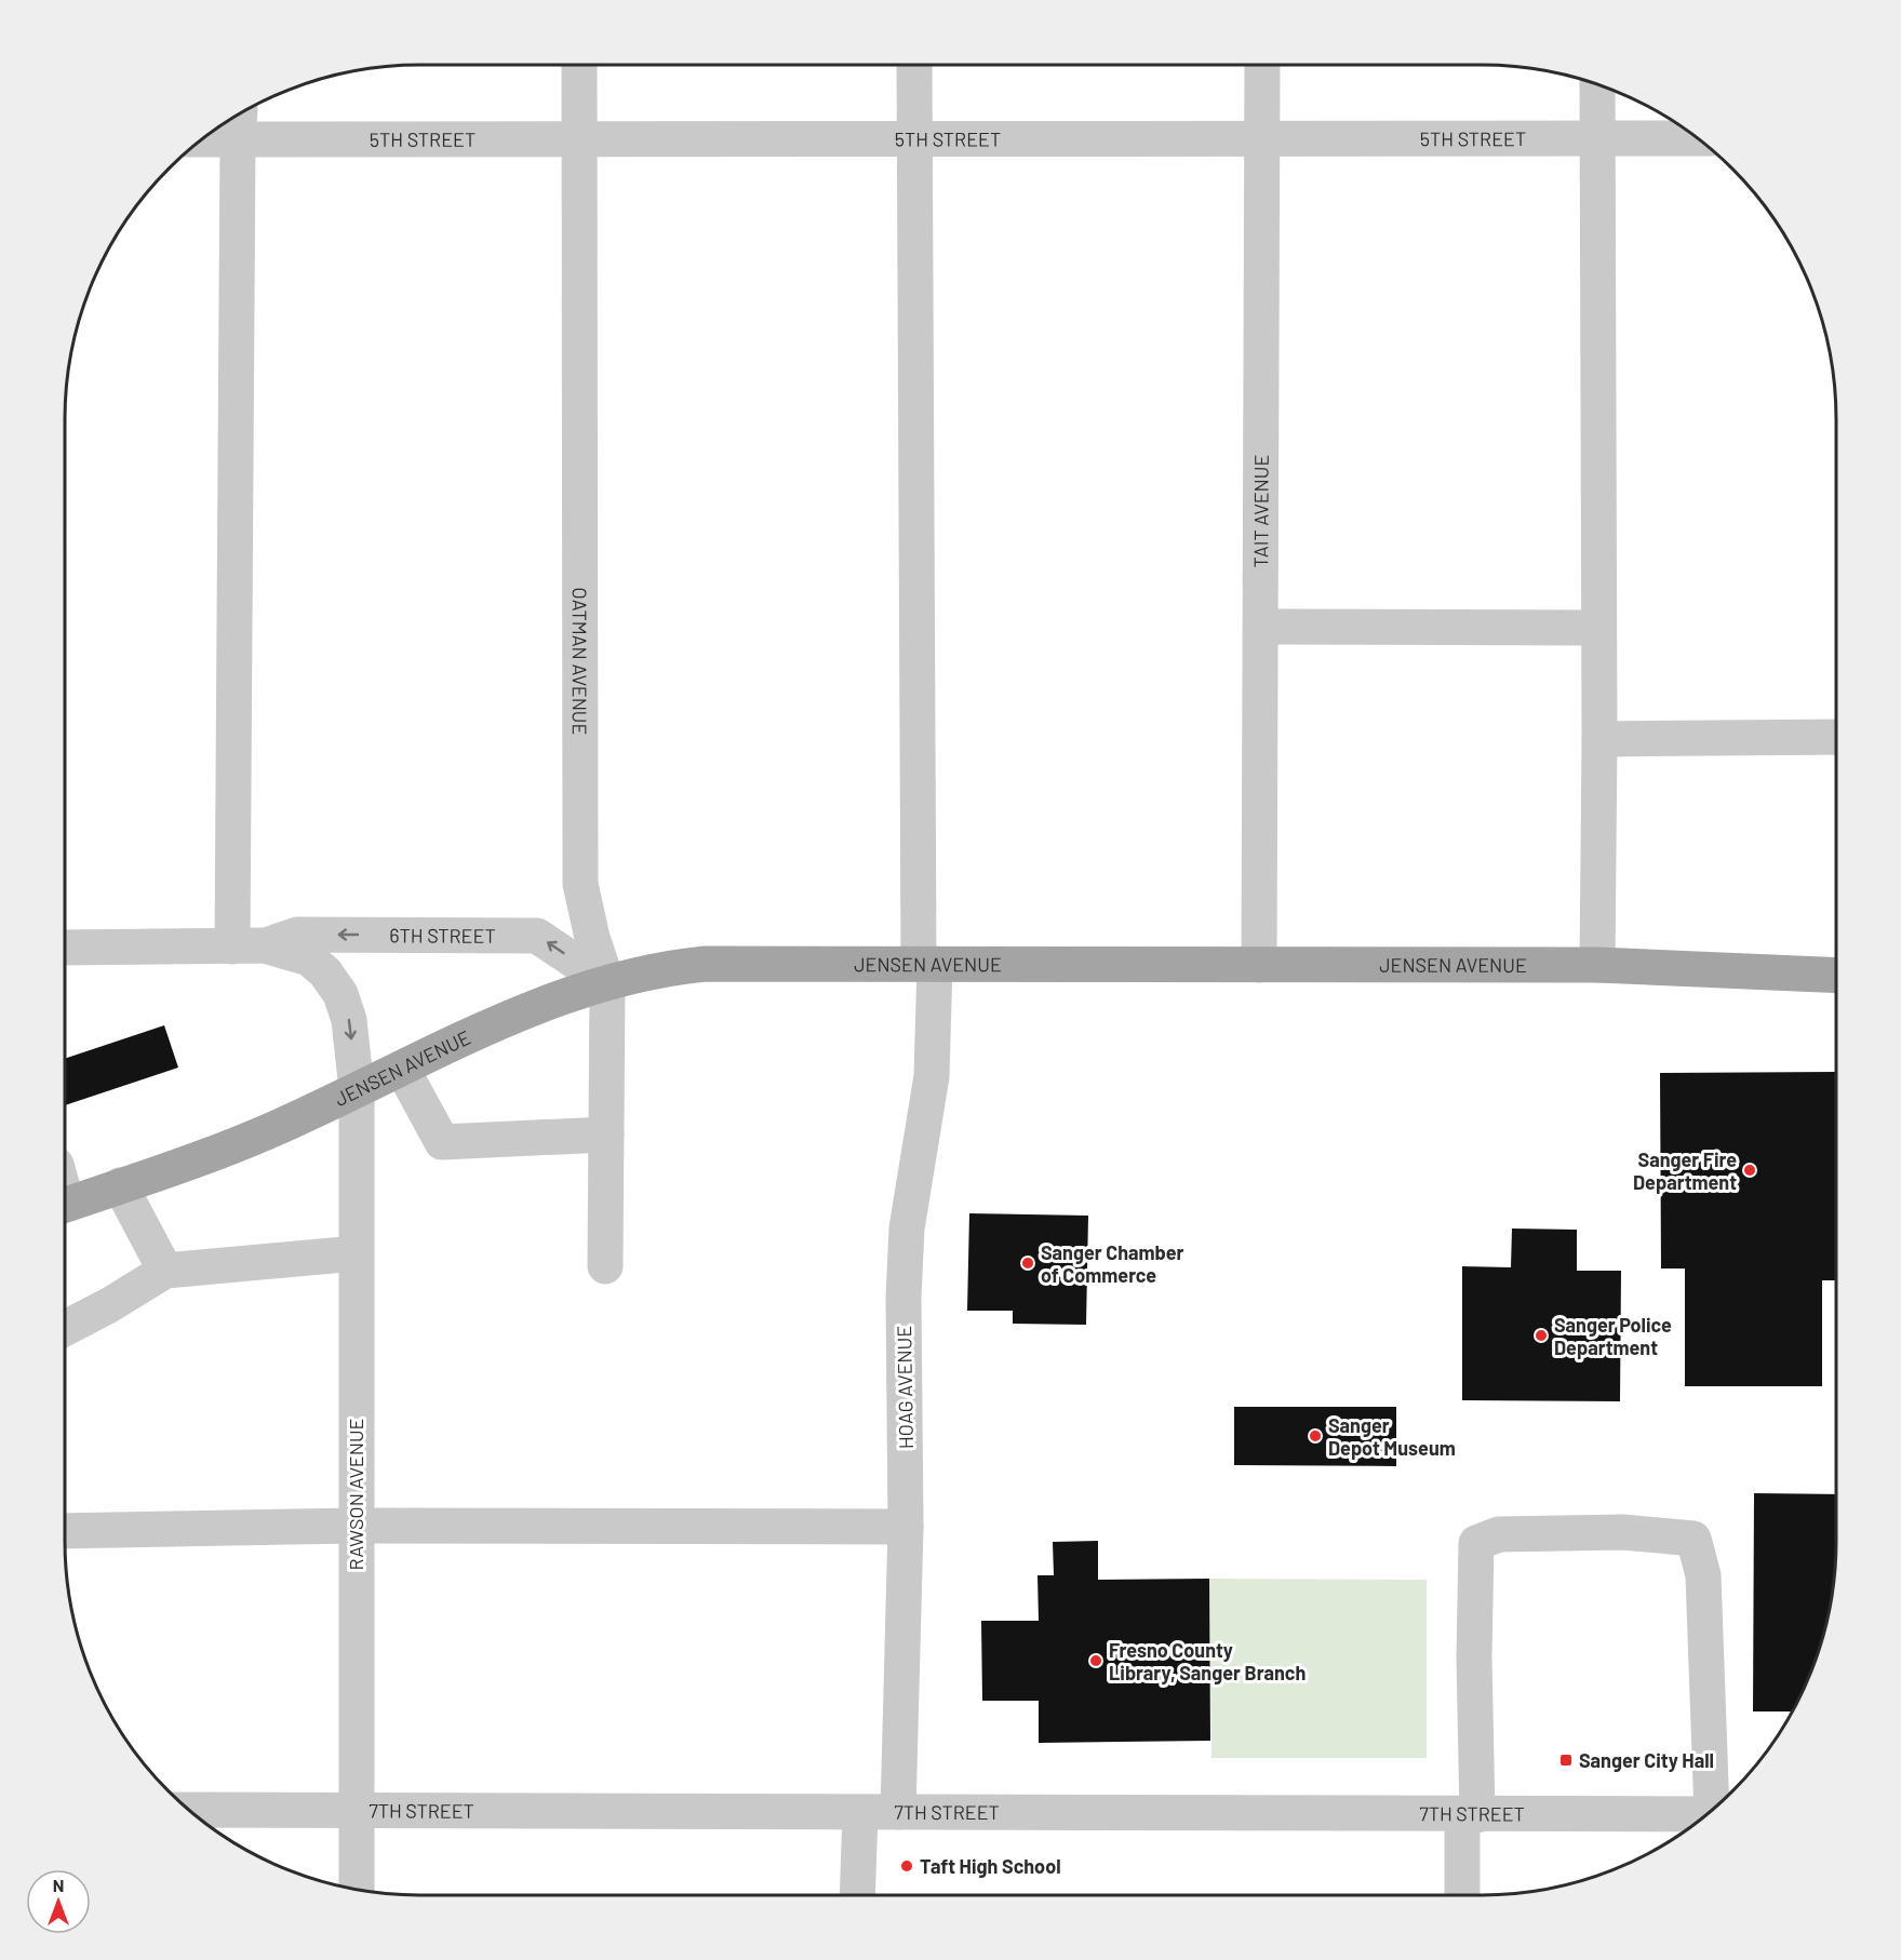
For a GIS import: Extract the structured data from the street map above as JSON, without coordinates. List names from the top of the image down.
{
  "streets": {
    "main road": ["JENSEN AVENUE"],
    "street": [
      "5TH STREET",
      "TAIT AVENUE",
      "OATMAN AVENUE",
      "6TH STREET",
      "HOAG AVENUE",
      "RAWSON AVENUE",
      "7TH STREET"
    ]
  },
  "crossings": [
    ["5TH STREET", "TAIT AVENUE"],
    ["5TH STREET", "OATMAN AVENUE"],
    ["5TH STREET", "HOAG AVENUE"],
    ["TAIT AVENUE", "JENSEN AVENUE"],
    ["OATMAN AVENUE", "6TH STREET"],
    ["OATMAN AVENUE", "JENSEN AVENUE"],
    ["6TH STREET", "JENSEN AVENUE"],
    ["6TH STREET", "RAWSON AVENUE"],
    ["JENSEN AVENUE", "HOAG AVENUE"],
    ["JENSEN AVENUE", "RAWSON AVENUE"],
    ["HOAG AVENUE", "7TH STREET"],
    ["RAWSON AVENUE", "7TH STREET"]
  ],
  "places": {
    "other": [
      "Sanger Fire Department",
      "Sanger Chamber of Commerce",
      "Sanger Police Department",
      "Sanger Depot Museum",
      "Fresno County Library, Sanger Branch",
      "Taft High School"
    ],
    "transit": ["Sanger City Hall"]
  },
  "north": "top"
}
